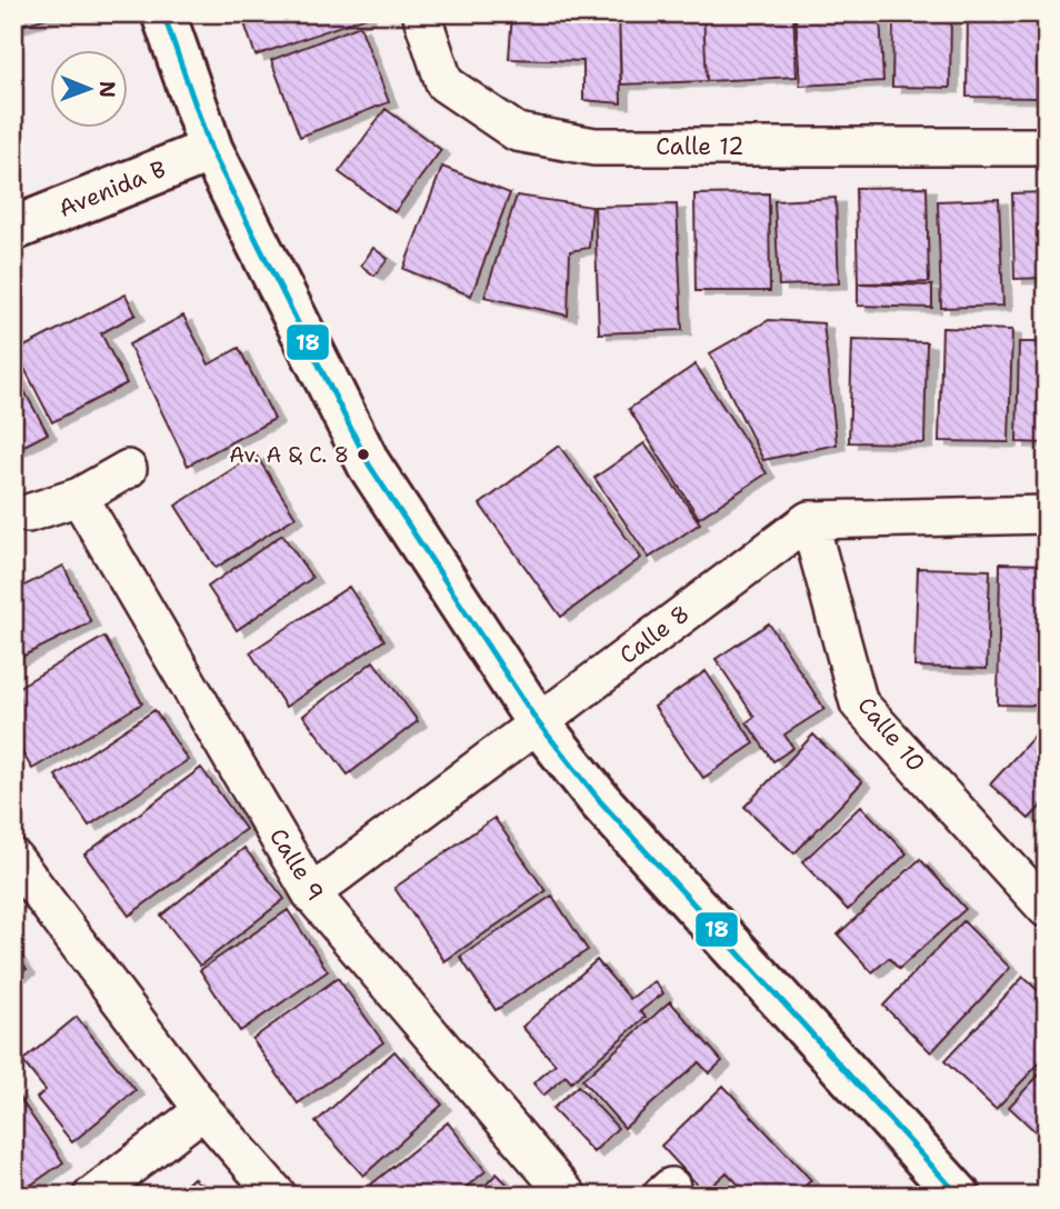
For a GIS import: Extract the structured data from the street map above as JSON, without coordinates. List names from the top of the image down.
{
  "streets": {
    "street": [
      "Calle 12",
      "Avenida B",
      "Calle 8",
      "Calle 10",
      "Calle 9"
    ]
  },
  "crossings": [
    ["Calle 8", "Calle 10"],
    ["Calle 8", "Calle 9"]
  ],
  "places": ["Av. A & C. 8"],
  "lines": ["transit line 18"],
  "north": "right"
}
